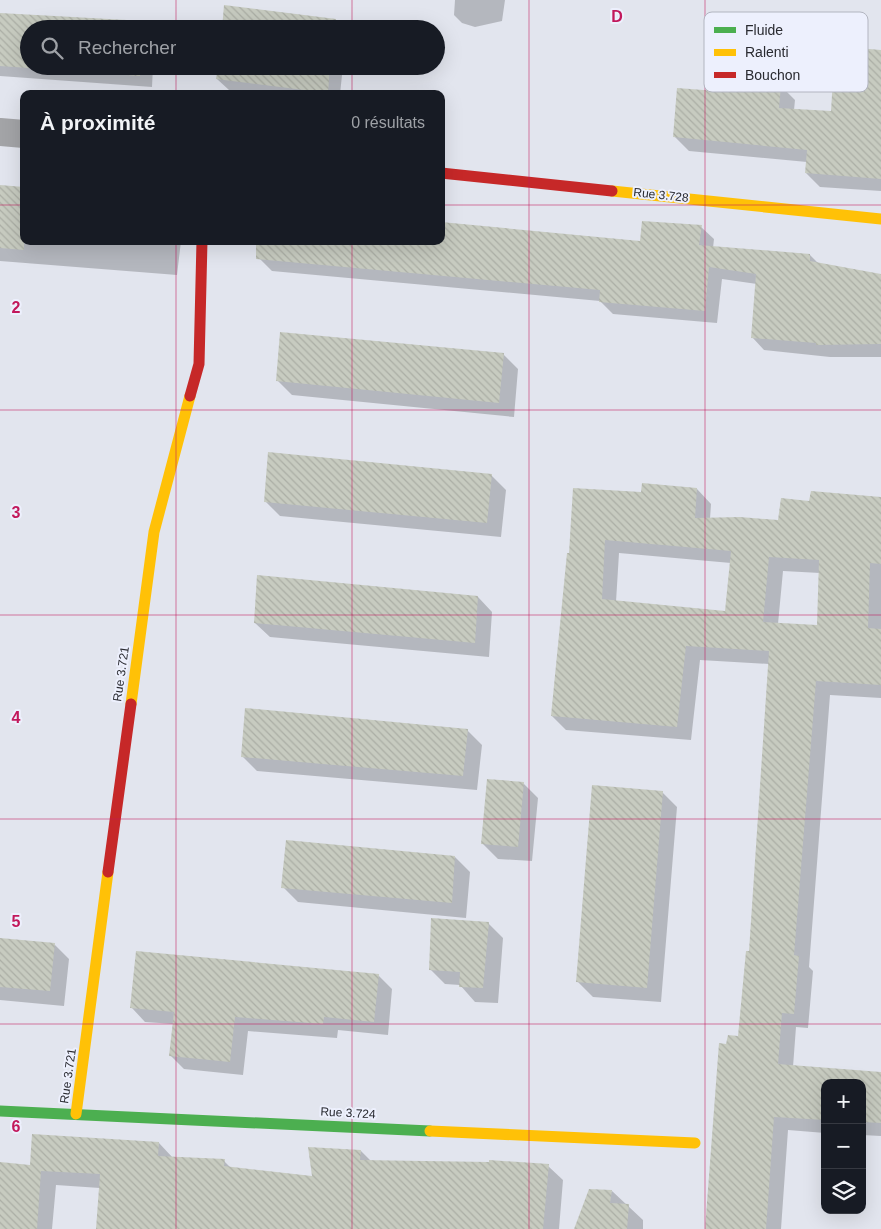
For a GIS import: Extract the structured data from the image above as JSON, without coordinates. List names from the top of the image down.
{
  "streets": {
    "street": ["Rue 3.728", "Rue 3.721", "Rue 3.724"]
  },
  "crossings": [
    ["Rue 3.721", "Rue 3.724"]
  ],
  "legend": ["Fluide", "Ralenti", "Bouchon"],
  "page": {
    "search": "Rechercher",
    "heading": ["À proximité", "0 résultats"],
    "map_buttons": ["+", "−"]
  },
  "grid": {
    "columns": ["D"],
    "rows": [
      "2",
      "3",
      "4",
      "5",
      "6"
    ]
  }
}
